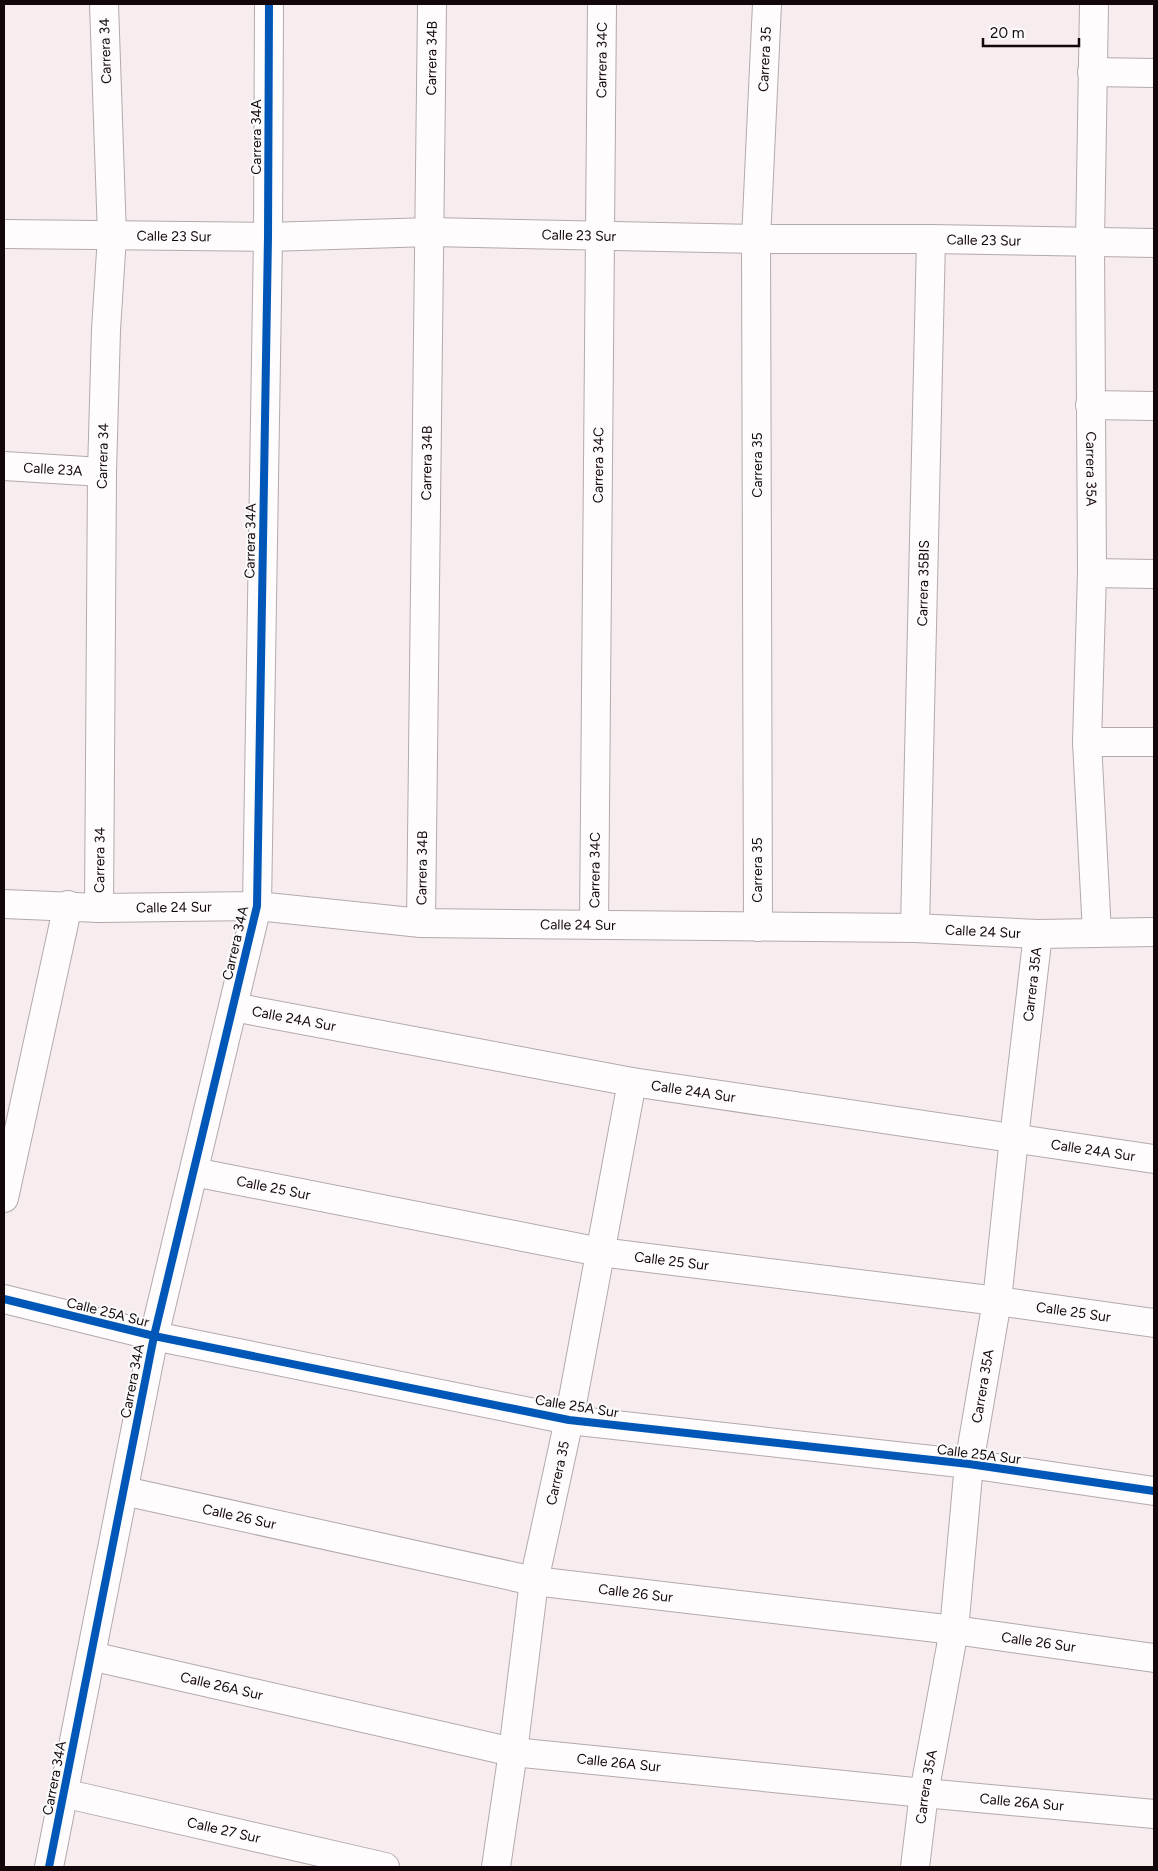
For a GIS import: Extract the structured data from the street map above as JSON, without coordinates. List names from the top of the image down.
{
  "streets": {
    "street": [
      "Carrera 34",
      "Carrera 34B",
      "Carrera 34C",
      "Carrera 35",
      "Carrera 34A",
      "Calle 23 Sur",
      "Carrera 35A",
      "Calle 23A",
      "Carrera 35BIS",
      "Calle 24 Sur",
      "Calle 24A Sur",
      "Calle 25 Sur",
      "Calle 25A Sur",
      "Calle 26 Sur",
      "Calle 26A Sur",
      "Calle 27 Sur"
    ]
  },
  "crossings": [
    ["Carrera 34", "Calle 23 Sur"],
    ["Carrera 34", "Calle 23A"],
    ["Carrera 34", "Calle 24 Sur"],
    ["Carrera 34B", "Calle 23 Sur"],
    ["Carrera 34B", "Calle 24 Sur"],
    ["Carrera 34C", "Calle 23 Sur"],
    ["Carrera 34C", "Calle 24 Sur"],
    ["Carrera 35", "Calle 23 Sur"],
    ["Carrera 35", "Calle 24 Sur"],
    ["Carrera 35", "Calle 24A Sur"],
    ["Carrera 35", "Calle 25 Sur"],
    ["Carrera 35", "Calle 25A Sur"],
    ["Carrera 35", "Calle 26 Sur"],
    ["Carrera 35", "Calle 26A Sur"],
    ["Carrera 34A", "Calle 23 Sur"],
    ["Carrera 34A", "Calle 24 Sur"],
    ["Carrera 34A", "Calle 24A Sur"],
    ["Carrera 34A", "Calle 25 Sur"],
    ["Carrera 34A", "Calle 25A Sur"],
    ["Carrera 34A", "Calle 26 Sur"],
    ["Carrera 34A", "Calle 26A Sur"],
    ["Carrera 34A", "Calle 27 Sur"],
    ["Calle 23 Sur", "Carrera 35A"],
    ["Calle 23 Sur", "Carrera 35BIS"],
    ["Carrera 35A", "Calle 24 Sur"],
    ["Carrera 35A", "Calle 24A Sur"],
    ["Carrera 35A", "Calle 25 Sur"],
    ["Carrera 35A", "Calle 25A Sur"],
    ["Carrera 35A", "Calle 26 Sur"],
    ["Carrera 35A", "Calle 26A Sur"],
    ["Carrera 35BIS", "Calle 24 Sur"]
  ],
  "scale_bar": "20 m"
}
